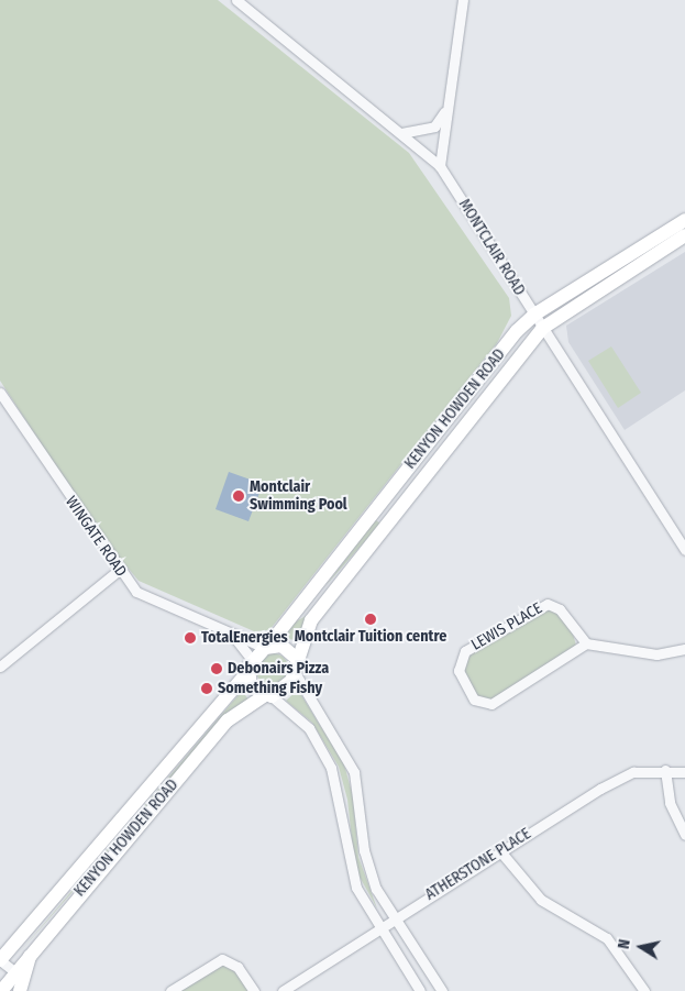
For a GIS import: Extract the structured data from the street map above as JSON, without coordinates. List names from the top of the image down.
{
  "streets": {
    "street": [
      "MONTCLAIR ROAD",
      "KENYON HOWDEN ROAD",
      "WINGATE ROAD",
      "LEWIS PLACE",
      "ATHERSTONE PLACE"
    ]
  },
  "crossings": [
    ["MONTCLAIR ROAD", "KENYON HOWDEN ROAD"],
    ["KENYON HOWDEN ROAD", "WINGATE ROAD"]
  ],
  "places": [
    "Montclair Swimming Pool",
    "Montclair Tuition centre",
    "TotalEnergies",
    "Debonairs Pizza",
    "Something Fishy"
  ],
  "north": "left"
}
